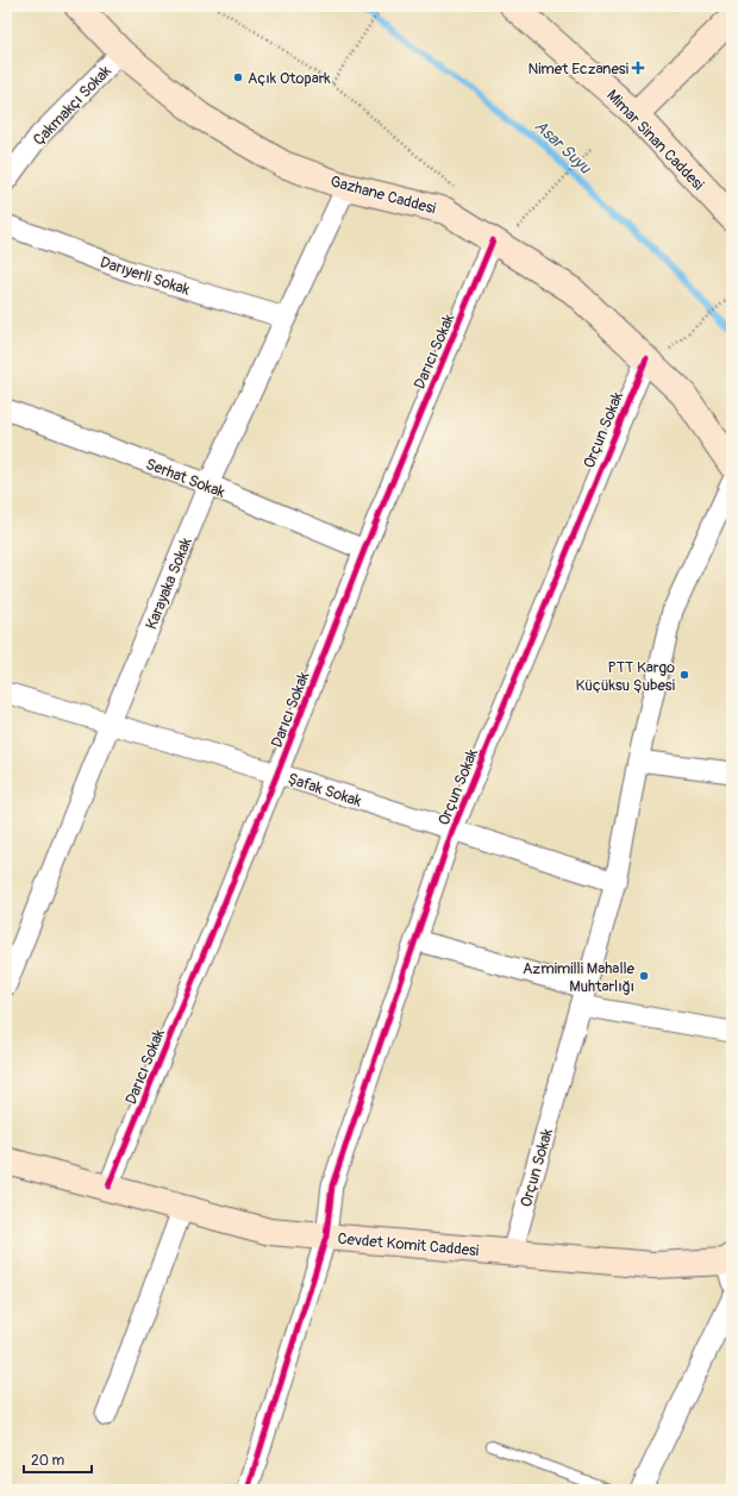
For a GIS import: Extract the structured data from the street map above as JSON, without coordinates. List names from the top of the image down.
{
  "streets": {
    "main road": ["Mimar Sinan Caddesi", "Gazhane Caddesi", "Cevdet Komit Caddesi"],
    "street": [
      "Çakmakçı Sokak",
      "Darıyerli Sokak",
      "Darıcı Sokak",
      "Orçun Sokak",
      "Serhat Sokak",
      "Karayaka Sokak",
      "Şafak Sokak"
    ]
  },
  "crossings": [
    ["Çakmakçı Sokak", "Gazhane Caddesi"],
    ["Gazhane Caddesi", "Darıcı Sokak"],
    ["Gazhane Caddesi", "Orçun Sokak"],
    ["Gazhane Caddesi", "Karayaka Sokak"],
    ["Darıyerli Sokak", "Karayaka Sokak"],
    ["Darıcı Sokak", "Serhat Sokak"],
    ["Darıcı Sokak", "Şafak Sokak"],
    ["Darıcı Sokak", "Cevdet Komit Caddesi"],
    ["Orçun Sokak", "Şafak Sokak"],
    ["Orçun Sokak", "Cevdet Komit Caddesi"],
    ["Serhat Sokak", "Karayaka Sokak"],
    ["Karayaka Sokak", "Şafak Sokak"]
  ],
  "water": ["Asar Suyu"],
  "places": {
    "health": ["Nimet Eczanesi"],
    "other": ["Açık Otopark", "PTT Kargo Küçüksu Şubesi", "Azmimilli Mahalle Muhtarlığı"]
  },
  "scale_bar": "20 m"
}
